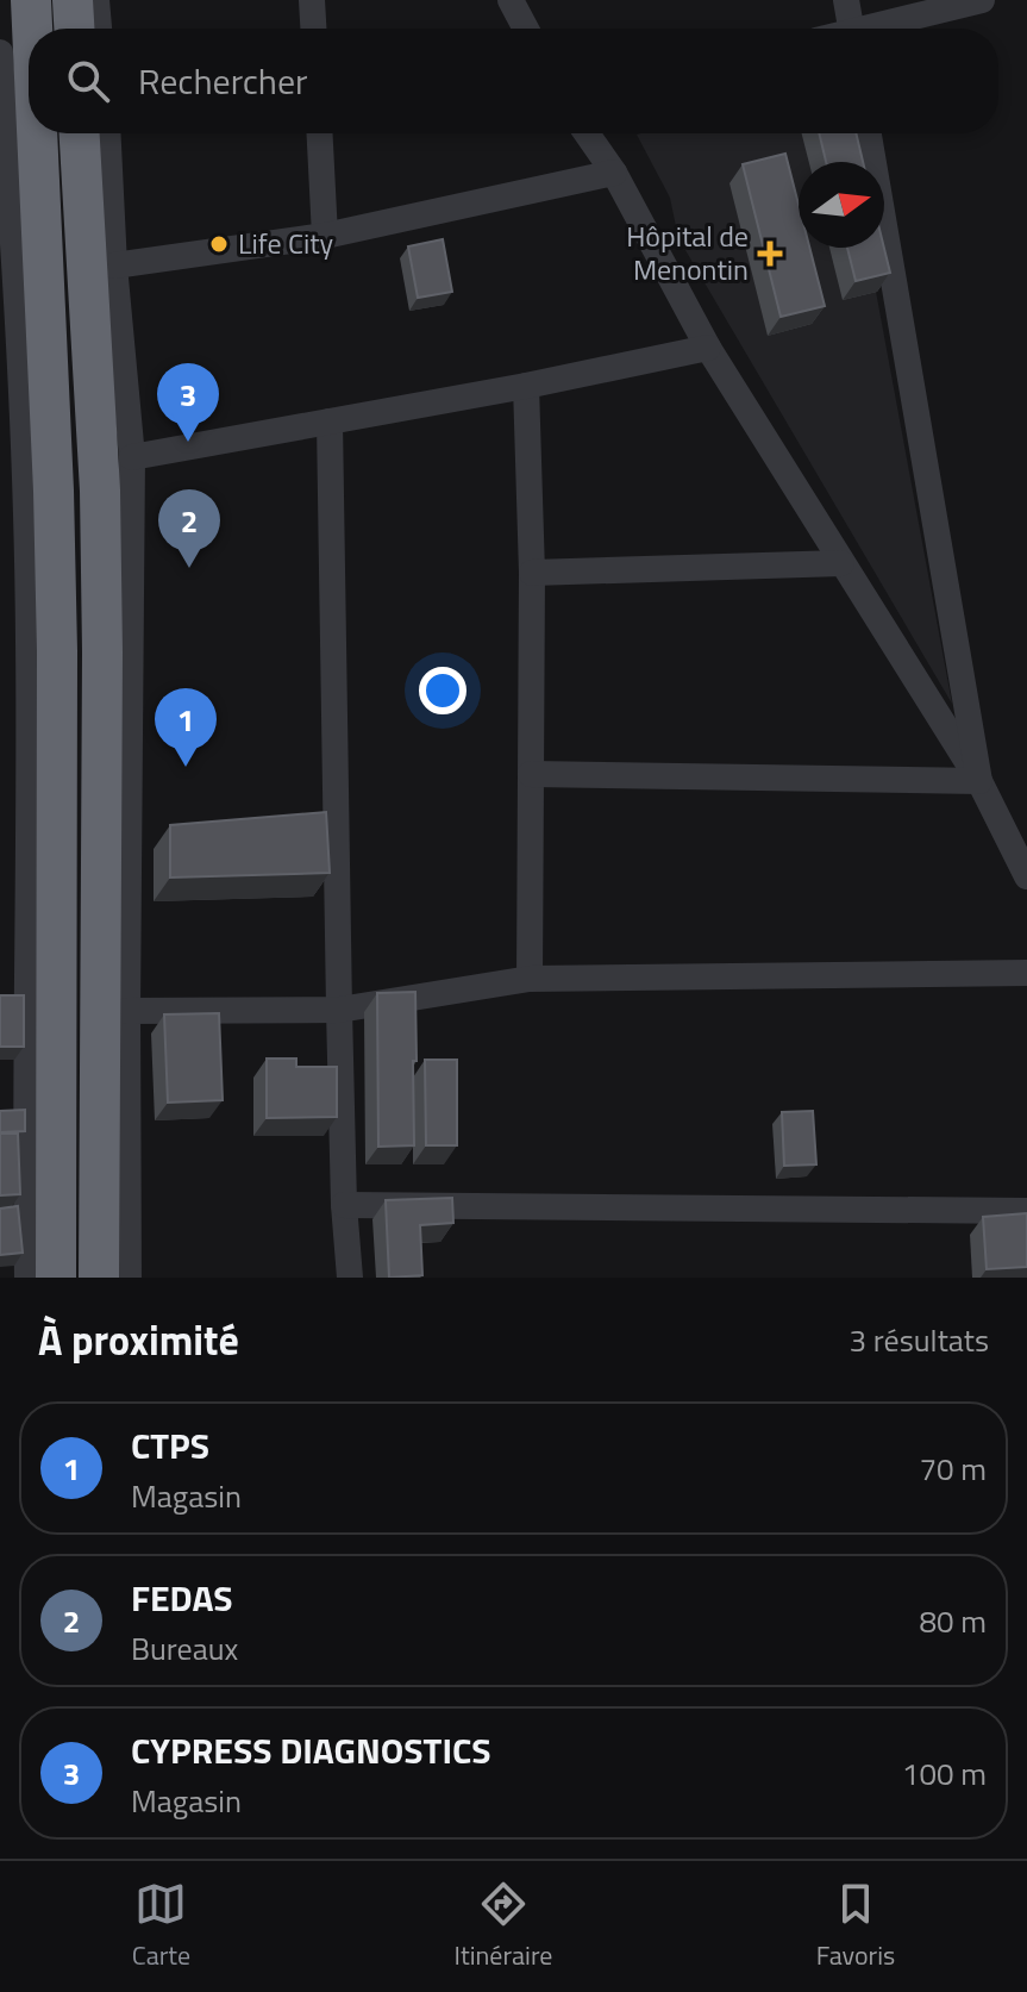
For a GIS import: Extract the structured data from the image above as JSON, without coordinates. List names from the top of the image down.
{
  "places": {
    "other": ["Life City"],
    "health": ["Hôpital de Menontin"]
  },
  "north": "right",
  "page": {
    "search": "Rechercher",
    "pins": ["3", "2", "1"],
    "heading": ["À proximité", "3 résultats"],
    "list": [
      {
        "mark": "1",
        "name": "CTPS",
        "note": "Magasin",
        "value": "70 m"
      },
      {
        "mark": "2",
        "name": "FEDAS",
        "note": "Bureaux",
        "value": "80 m"
      },
      {
        "mark": "3",
        "name": "CYPRESS DIAGNOSTICS",
        "note": "Magasin",
        "value": "100 m"
      }
    ],
    "nav": ["Carte", "Itinéraire", "Favoris"]
  }
}
